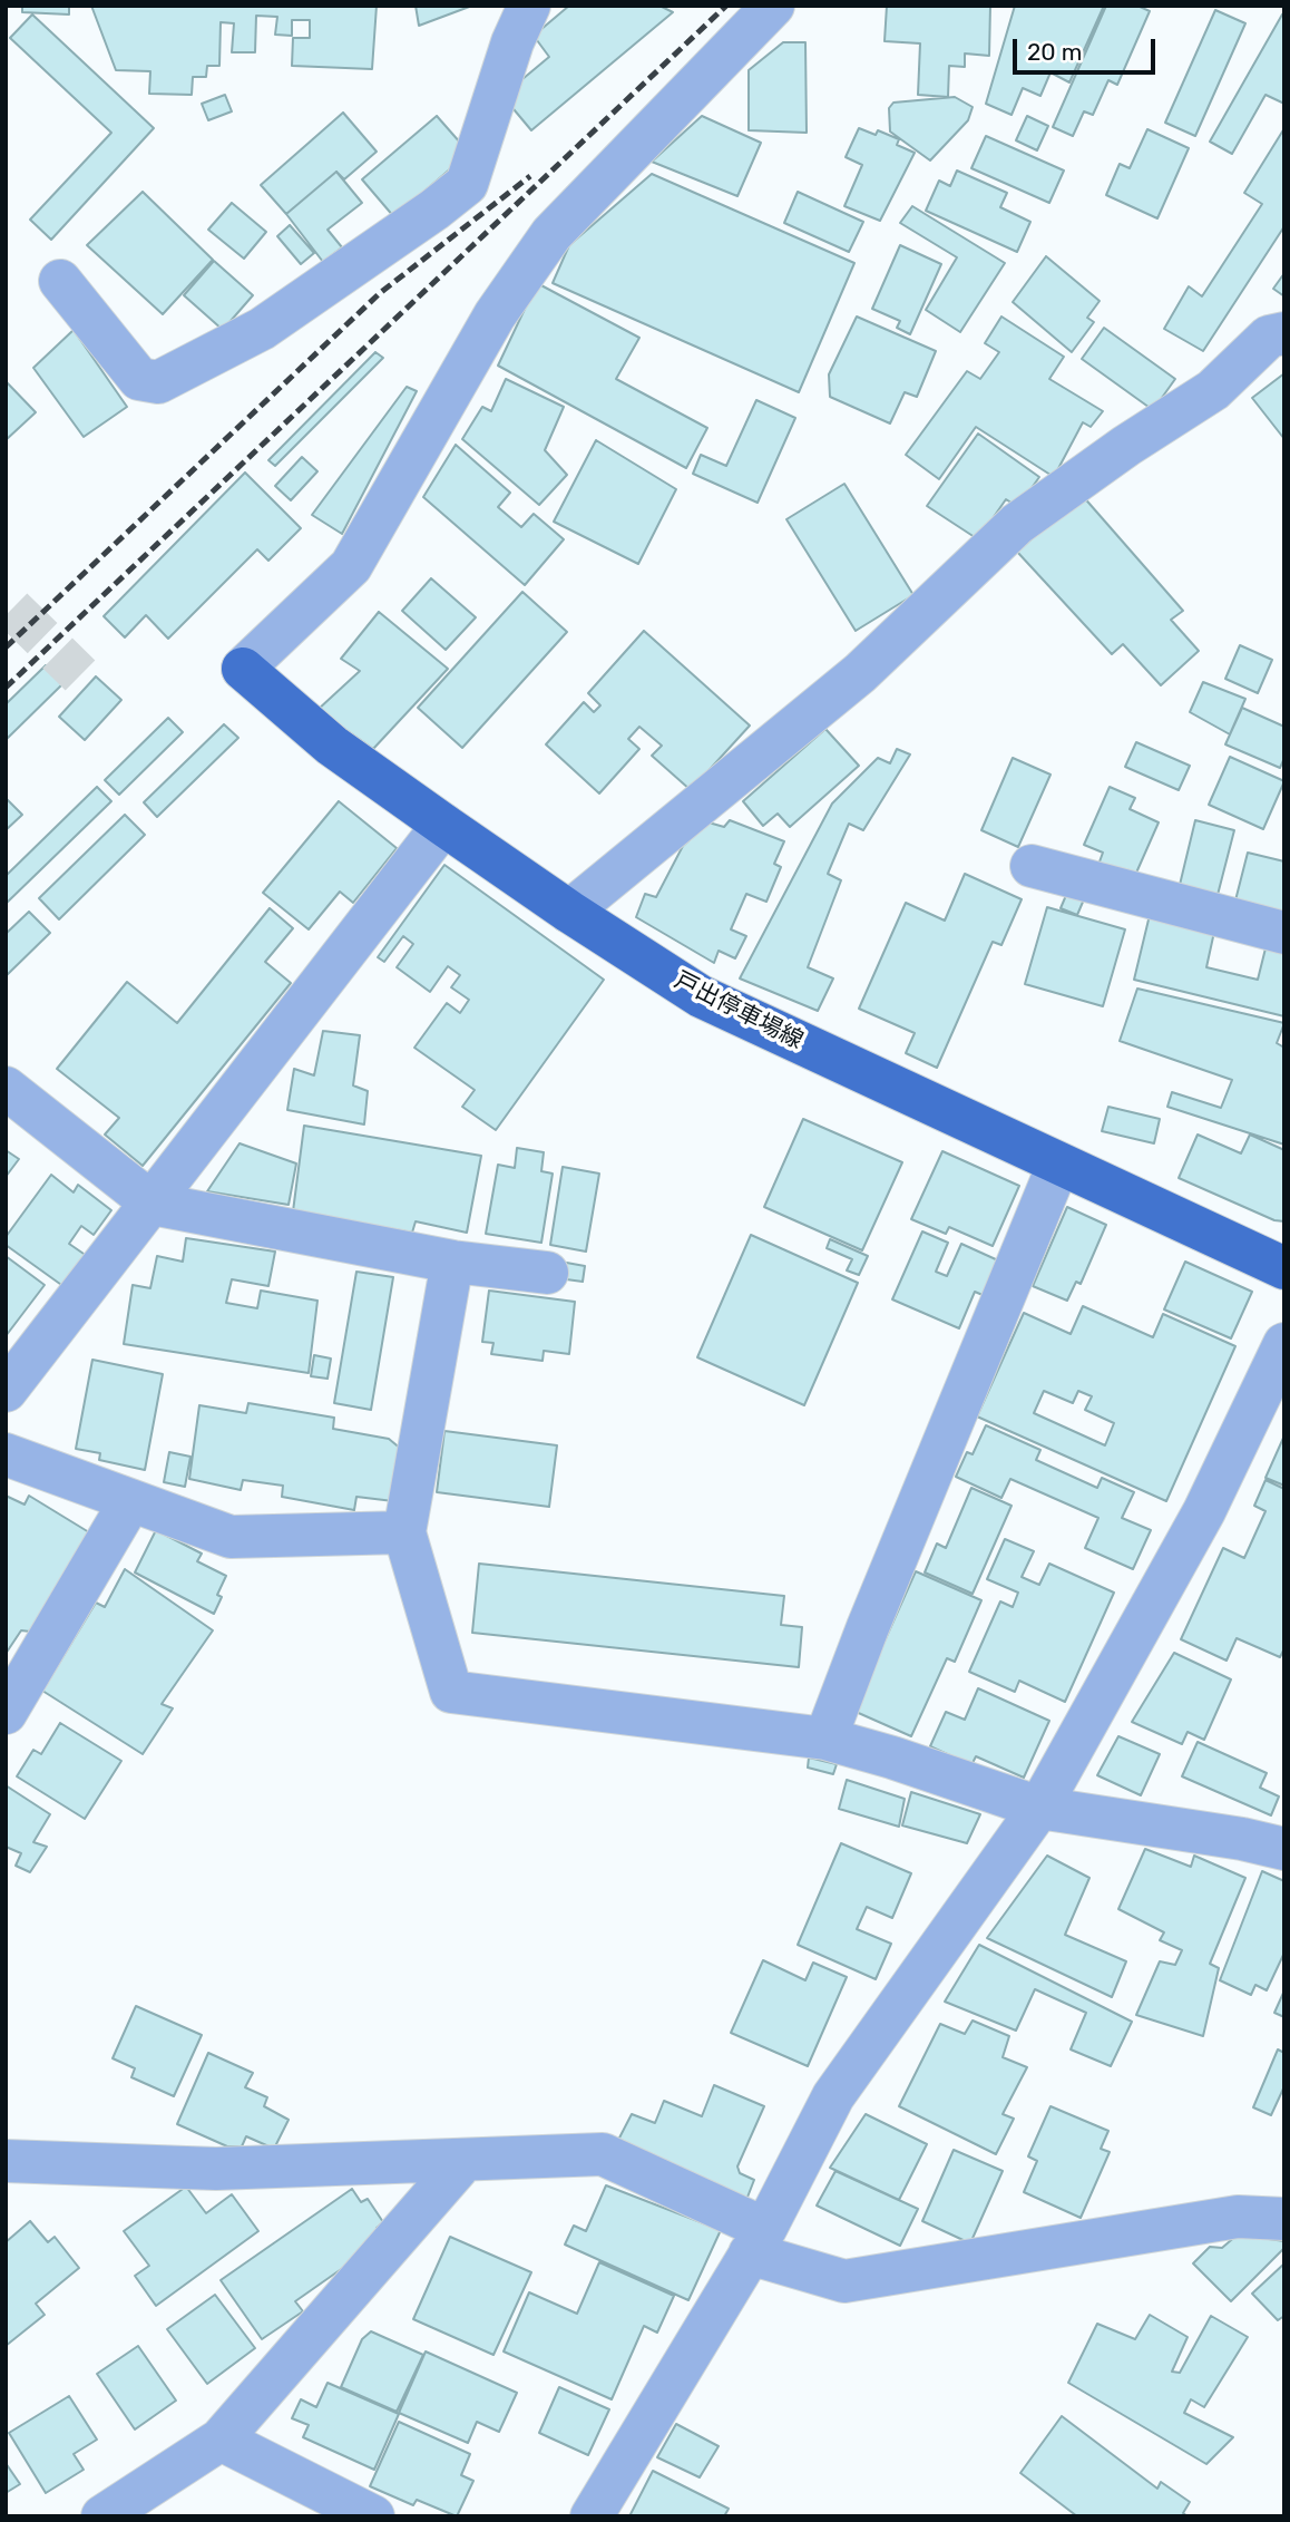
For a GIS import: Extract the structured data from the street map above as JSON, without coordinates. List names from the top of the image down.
{
  "streets": {
    "main road": ["戸出停車場線"]
  },
  "scale_bar": "20 m"
}
